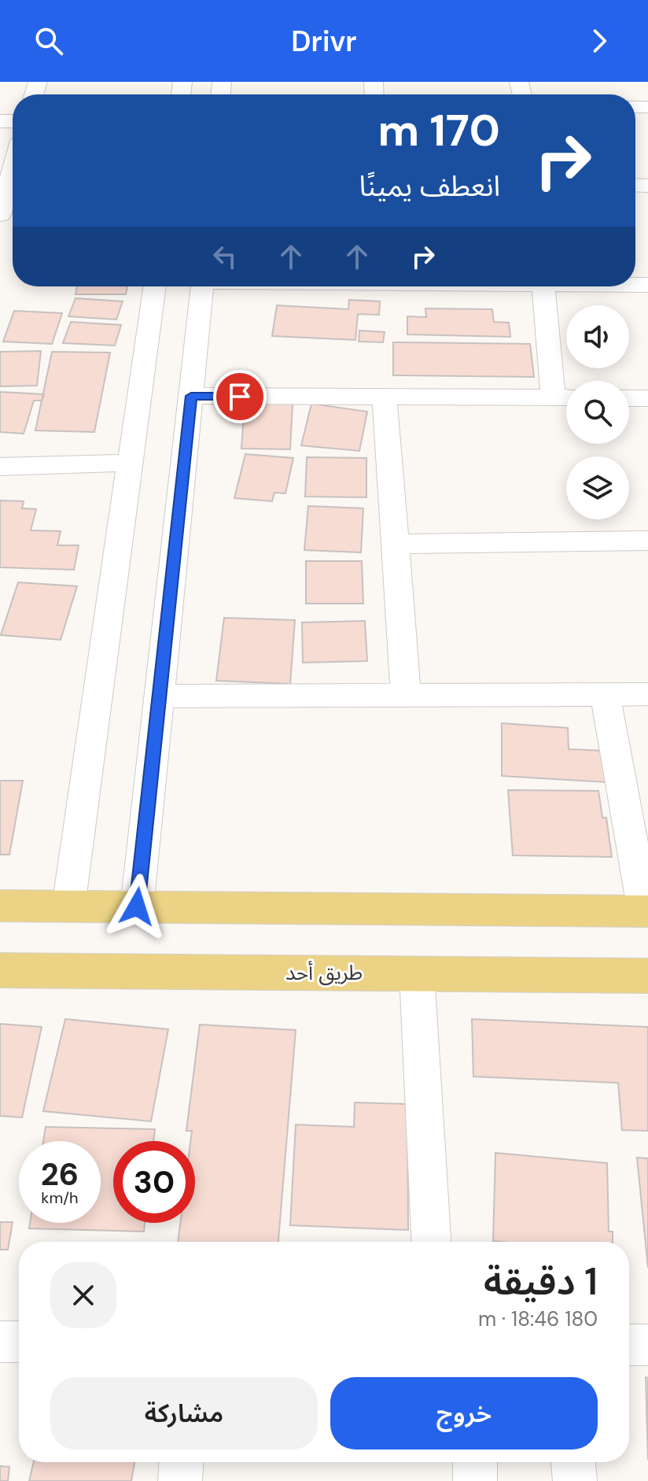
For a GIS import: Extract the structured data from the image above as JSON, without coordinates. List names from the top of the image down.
{
  "streets": {
    "main road": ["طريق أحد"]
  },
  "page": {
    "header": "Drivr",
    "turn": ["170 m", "انعطف يمينًا"],
    "speed": "26 km/h",
    "limit": "30",
    "heading": ["1 دقيقة", "180 m · 18:46"],
    "buttons": ["خروج", "مشاركة"]
  }
}
